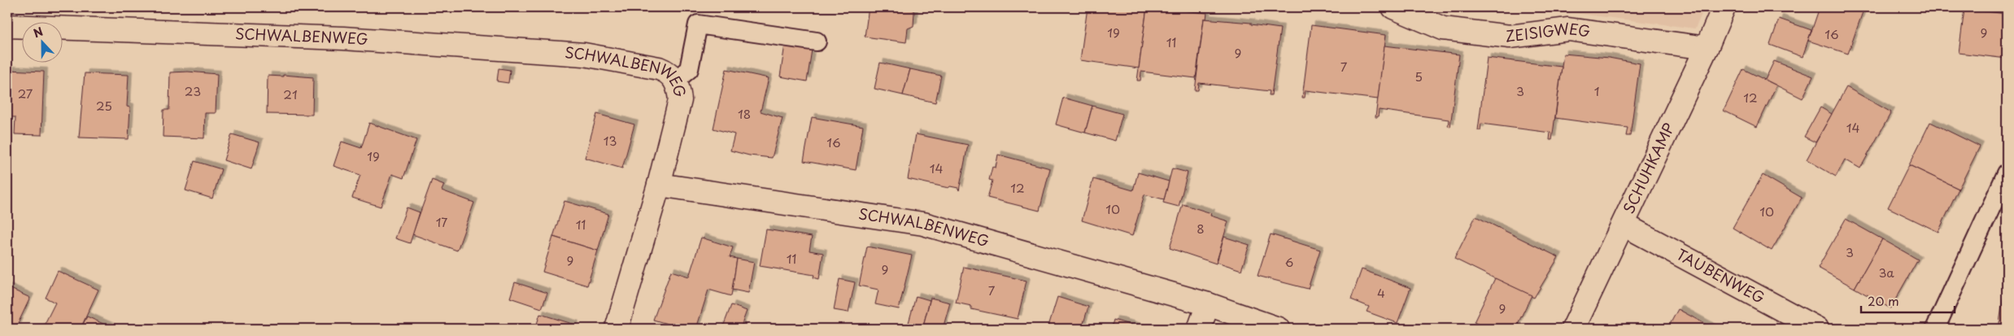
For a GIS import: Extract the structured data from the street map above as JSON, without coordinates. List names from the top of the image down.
{
  "streets": {
    "street": [
      "ZEISIGWEG",
      "SCHWALBENWEG",
      "SCHUHKAMP",
      "TAUBENWEG"
    ]
  },
  "crossings": [
    ["ZEISIGWEG", "SCHUHKAMP"],
    ["SCHUHKAMP", "TAUBENWEG"]
  ],
  "house_numbers": [
    "19",
    "9",
    "16",
    "11",
    "9",
    "7",
    "5",
    "23",
    "3",
    "1",
    "27",
    "21",
    "12",
    "25",
    "18",
    "14",
    "13",
    "16",
    "19",
    "14",
    "12",
    "10",
    "10",
    "17",
    "11",
    "8",
    "3",
    "11",
    "9",
    "6",
    "9",
    "3a",
    "7",
    "4",
    "9"
  ],
  "scale_bar": "20 m",
  "north": "top"
}
